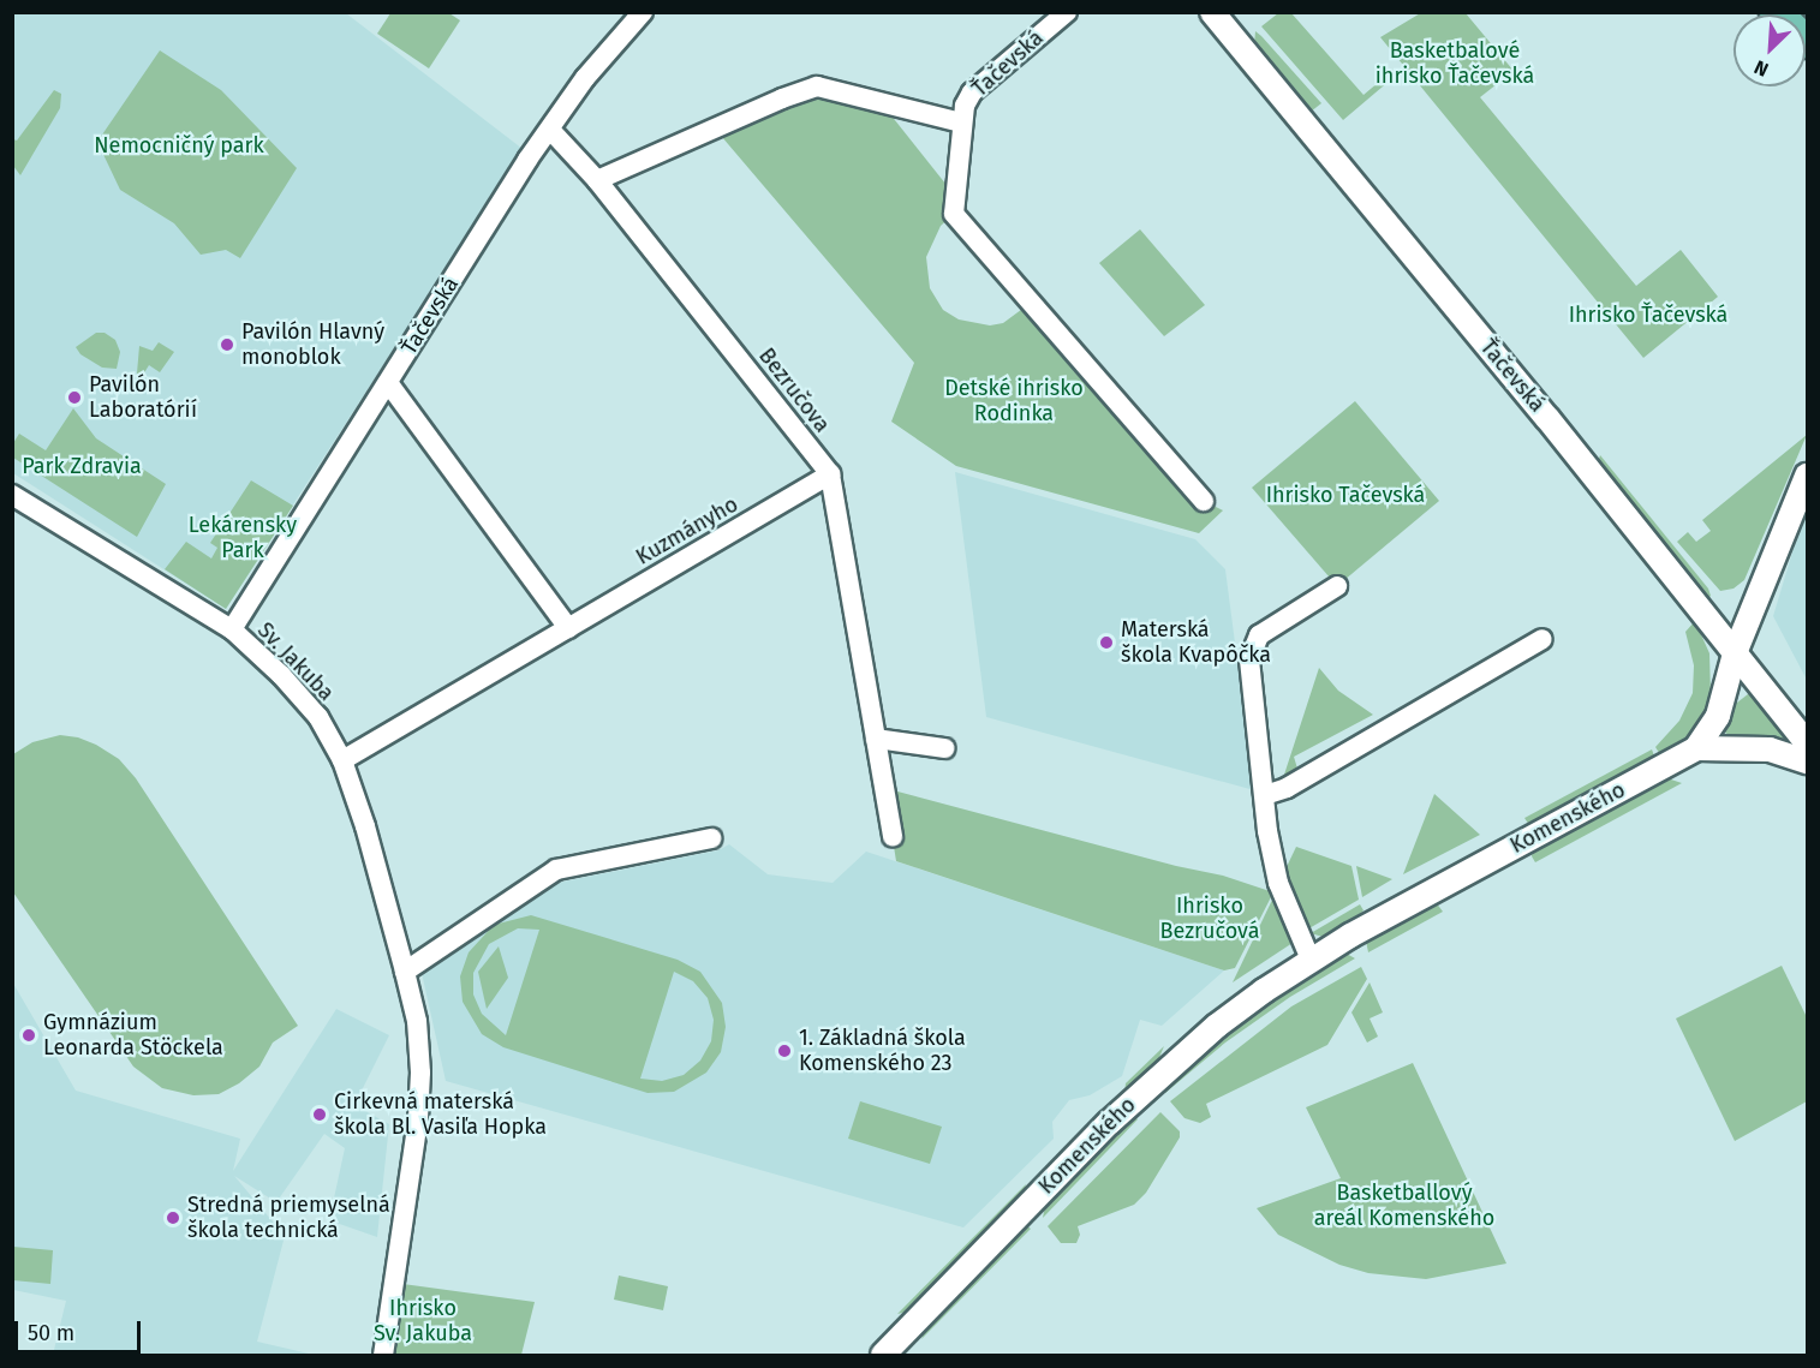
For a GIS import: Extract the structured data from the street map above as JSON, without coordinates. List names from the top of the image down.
{
  "streets": {
    "street": [
      "Ťačevská",
      "Bezručova",
      "Kuzmányho",
      "Sv. Jakuba",
      "Komenského"
    ]
  },
  "crossings": [
    ["Ťačevská", "Bezručova"],
    ["Ťačevská", "Sv. Jakuba"],
    ["Ťačevská", "Komenského"],
    ["Bezručova", "Kuzmányho"],
    ["Kuzmányho", "Sv. Jakuba"]
  ],
  "parks": [
    "Basketbalové ihrisko Ťačevská",
    "Nemocničný park",
    "Ihrisko Ťačevská",
    "Detské ihrisko Rodinka",
    "Park Zdravia",
    "Ihrisko Tačevská",
    "Lekárensky Park",
    "Ihrisko Bezručová",
    "Basketballový areál Komenského",
    "Ihrisko Sv. Jakuba"
  ],
  "places": [
    "Pavilón Hlavný monoblok",
    "Pavilón Laboratórií",
    "Materská škola Kvapôčka",
    "Gymnázium Leonarda Stöckela",
    "1. Základná škola Komenského 23",
    "Cirkevná materská škola Bl. Vasiľa Hopka",
    "Stredná priemyselná škola technická"
  ],
  "scale_bar": "50 m",
  "north": "bottom left"
}
